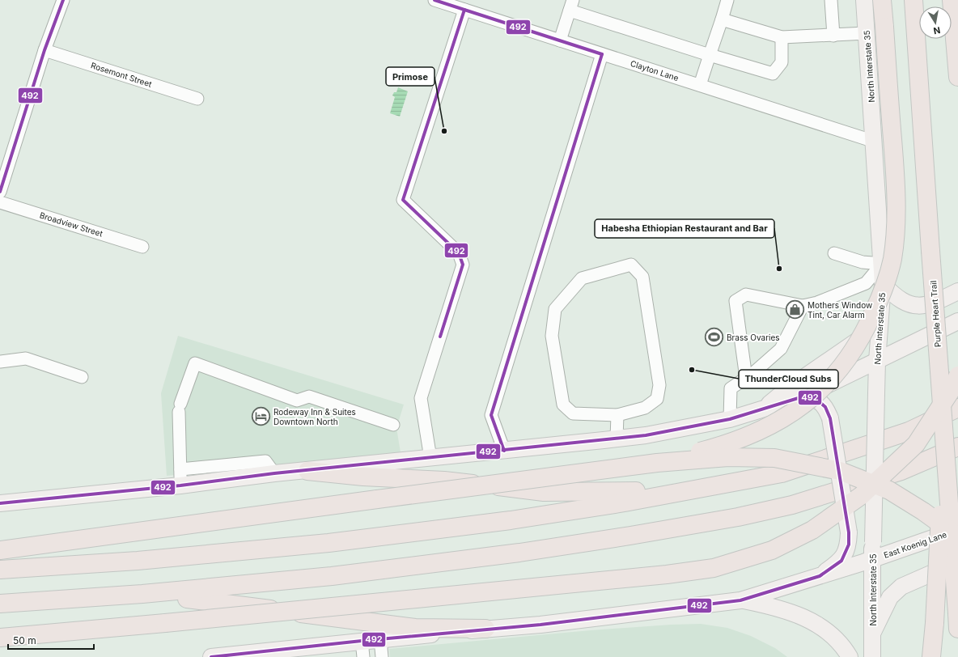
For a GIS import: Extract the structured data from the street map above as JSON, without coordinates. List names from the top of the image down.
{
  "streets": {
    "highway": ["Purple Heart Trail"],
    "main road": ["North Interstate 35", "East Koenig Lane"],
    "street": ["Clayton Lane", "Rosemont Street", "Broadview Street"]
  },
  "crossings": [
    ["North Interstate 35", "Clayton Lane"],
    ["North Interstate 35", "East Koenig Lane"]
  ],
  "places": {
    "other": ["Primose", "Habesha Ethiopian Restaurant and Bar", "ThunderCloud Subs"],
    "shop": ["Mothers Window Tint, Car Alarm"],
    "sports": ["Brass Ovaries"],
    "hotel": ["Rodeway Inn & Suites Downtown North"]
  },
  "lines": ["transit line 492"],
  "scale_bar": "50 m",
  "north": "bottom"
}
